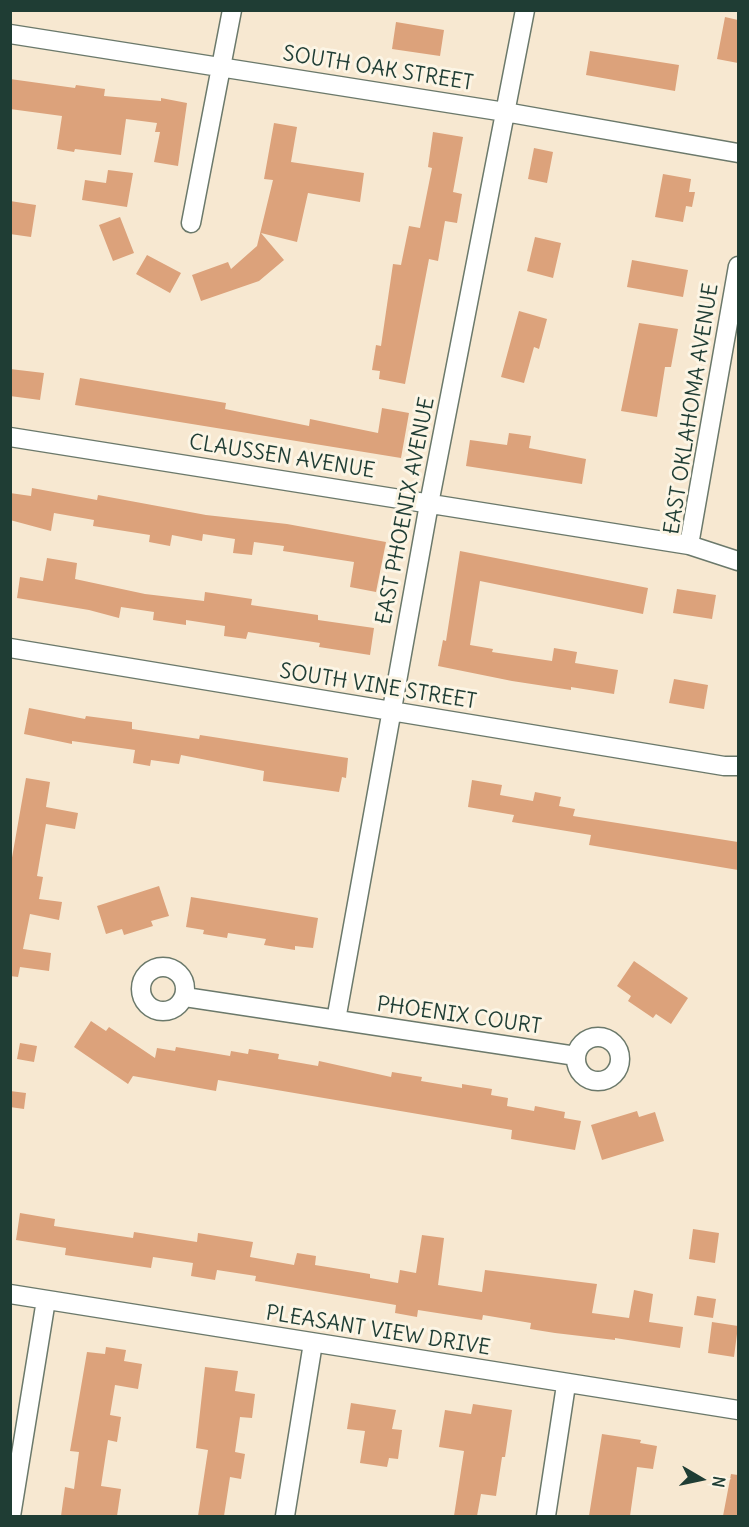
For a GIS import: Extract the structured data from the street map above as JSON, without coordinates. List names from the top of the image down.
{
  "streets": {
    "street": [
      "SOUTH OAK STREET",
      "EAST OKLAHOMA AVENUE",
      "CLAUSSEN AVENUE",
      "EAST PHOENIX AVENUE",
      "SOUTH VINE STREET",
      "PHOENIX COURT",
      "PLEASANT VIEW DRIVE"
    ]
  },
  "crossings": [
    ["SOUTH OAK STREET", "EAST PHOENIX AVENUE"],
    ["EAST OKLAHOMA AVENUE", "CLAUSSEN AVENUE"],
    ["CLAUSSEN AVENUE", "EAST PHOENIX AVENUE"],
    ["EAST PHOENIX AVENUE", "SOUTH VINE STREET"],
    ["EAST PHOENIX AVENUE", "PHOENIX COURT"]
  ],
  "north": "right"
}
